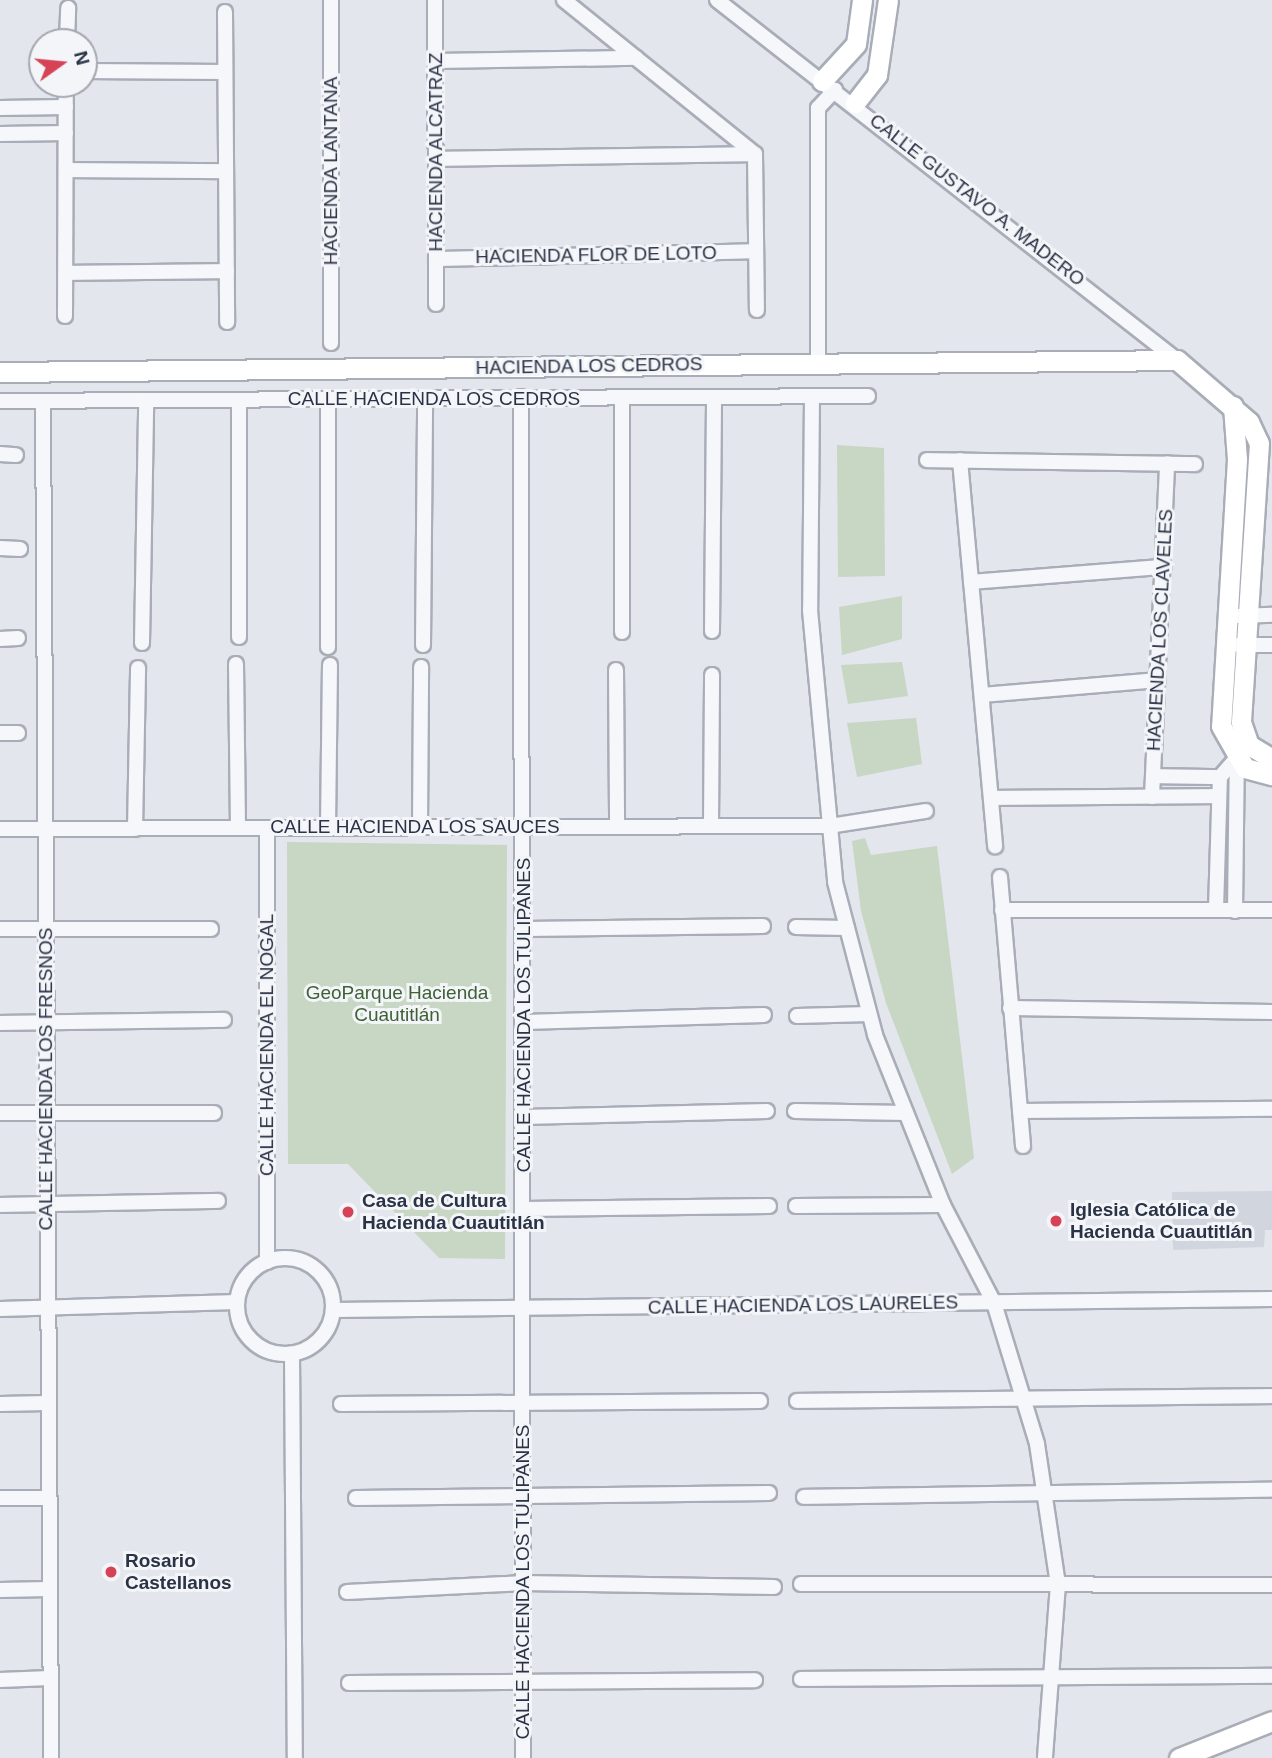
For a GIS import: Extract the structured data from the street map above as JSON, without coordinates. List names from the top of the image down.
{
  "streets": {
    "main road": ["CALLE GUSTAVO A. MADERO", "HACIENDA LOS CEDROS"],
    "street": [
      "HACIENDA ALCATRAZ",
      "HACIENDA LANTANA",
      "HACIENDA FLOR DE LOTO",
      "CALLE HACIENDA LOS CEDROS",
      "HACIENDA LOS CLAVELES",
      "CALLE HACIENDA LOS SAUCES",
      "CALLE HACIENDA LOS TULIPANES",
      "CALLE HACIENDA EL NOGAL",
      "CALLE HACIENDA LOS FRESNOS",
      "CALLE HACIENDA LOS LAURELES"
    ]
  },
  "crossings": [
    ["HACIENDA ALCATRAZ", "HACIENDA FLOR DE LOTO"],
    ["CALLE GUSTAVO A. MADERO", "HACIENDA LOS CEDROS"],
    ["CALLE HACIENDA LOS CEDROS", "CALLE HACIENDA LOS TULIPANES"],
    ["CALLE HACIENDA LOS CEDROS", "CALLE HACIENDA LOS FRESNOS"],
    ["CALLE HACIENDA LOS SAUCES", "CALLE HACIENDA LOS TULIPANES"],
    ["CALLE HACIENDA LOS SAUCES", "CALLE HACIENDA EL NOGAL"],
    ["CALLE HACIENDA LOS SAUCES", "CALLE HACIENDA LOS FRESNOS"],
    ["CALLE HACIENDA LOS TULIPANES", "CALLE HACIENDA LOS LAURELES"],
    ["CALLE HACIENDA EL NOGAL", "CALLE HACIENDA LOS LAURELES"]
  ],
  "parks": ["GeoParque Hacienda Cuautitlán"],
  "places": ["Casa de Cultura Hacienda Cuautitlán", "Iglesia Católica de Hacienda Cuautitlán", "Rosario Castellanos"],
  "north": "right"
}
